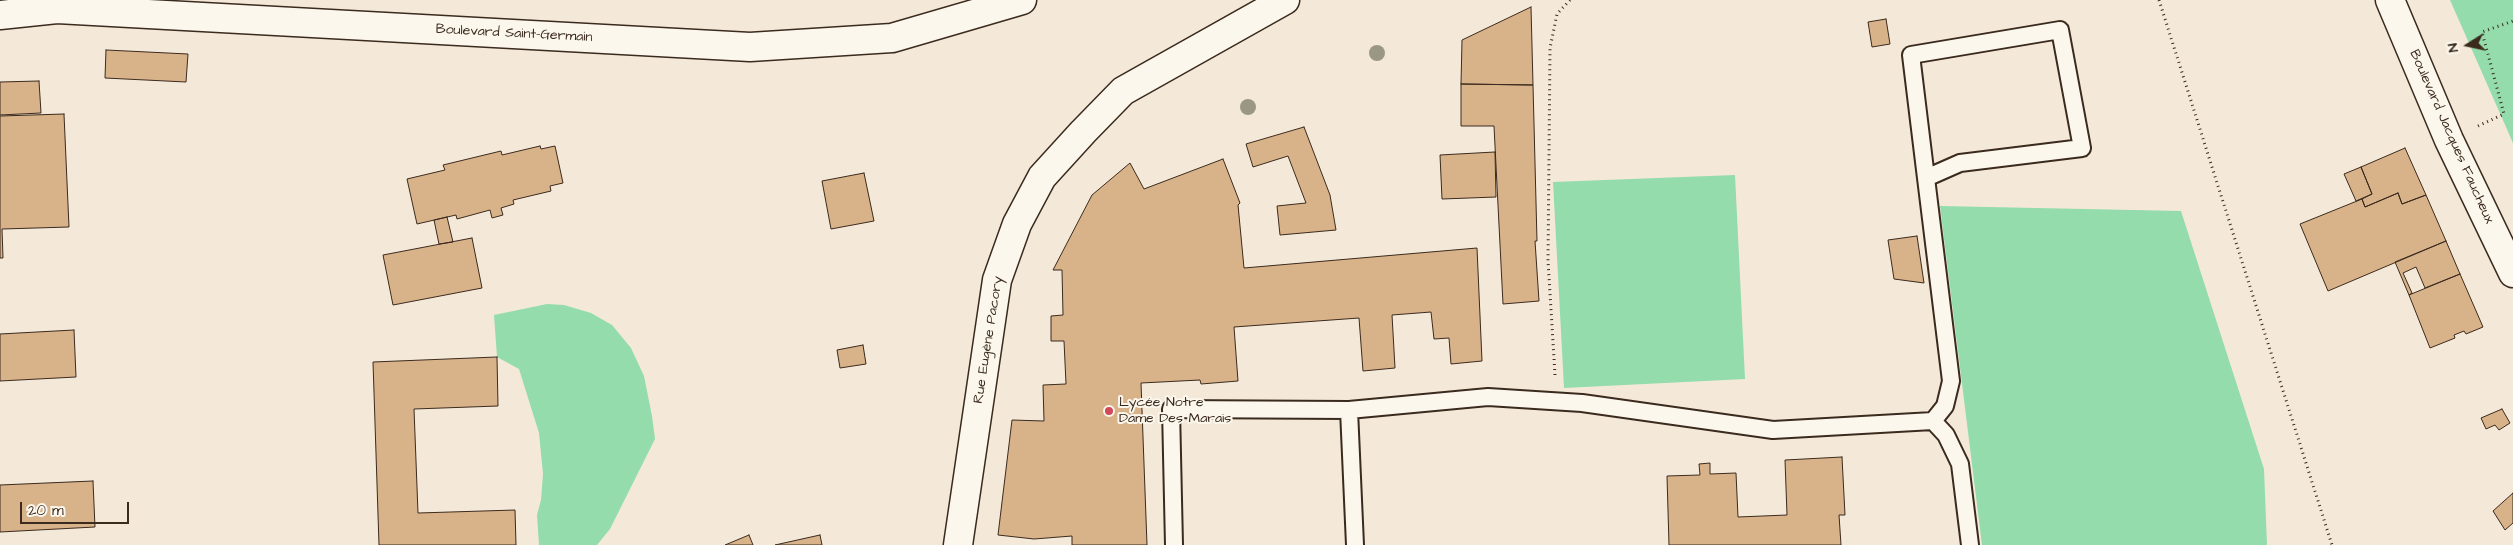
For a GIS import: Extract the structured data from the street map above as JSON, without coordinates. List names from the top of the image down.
{
  "streets": {
    "main road": ["Boulevard Saint-Germain", "Boulevard Jacques Faucheux", "Rue Eugène Pacory"]
  },
  "places": ["Lycée Notre Dame Des Marais"],
  "scale_bar": "20 m",
  "north": "left"
}
